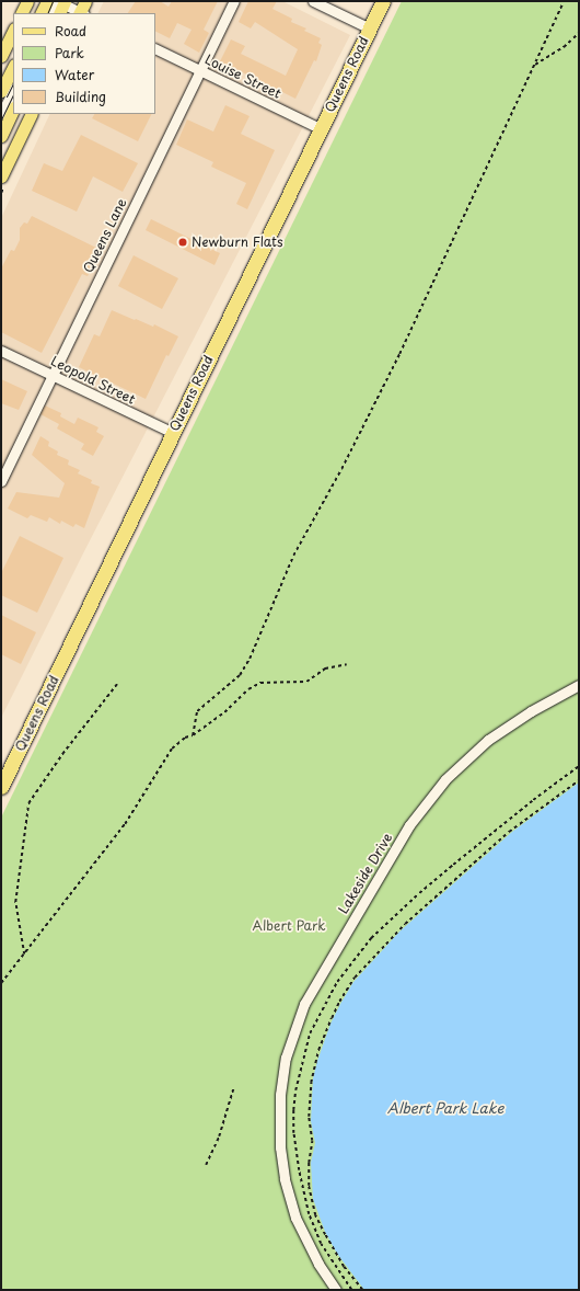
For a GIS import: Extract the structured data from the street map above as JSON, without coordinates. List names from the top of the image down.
{
  "streets": {
    "highway": ["Queens Road"],
    "street": [
      "Louise Street",
      "Queens Lane",
      "Leopold Street",
      "Lakeside Drive"
    ]
  },
  "crossings": [
    ["Queens Road", "Louise Street"],
    ["Queens Road", "Leopold Street"],
    ["Louise Street", "Queens Lane"],
    ["Queens Lane", "Leopold Street"]
  ],
  "water": ["Albert Park Lake"],
  "parks": ["Albert Park"],
  "places": ["Newburn Flats"],
  "legend": [
    "Road",
    "Park",
    "Water",
    "Building"
  ]
}
